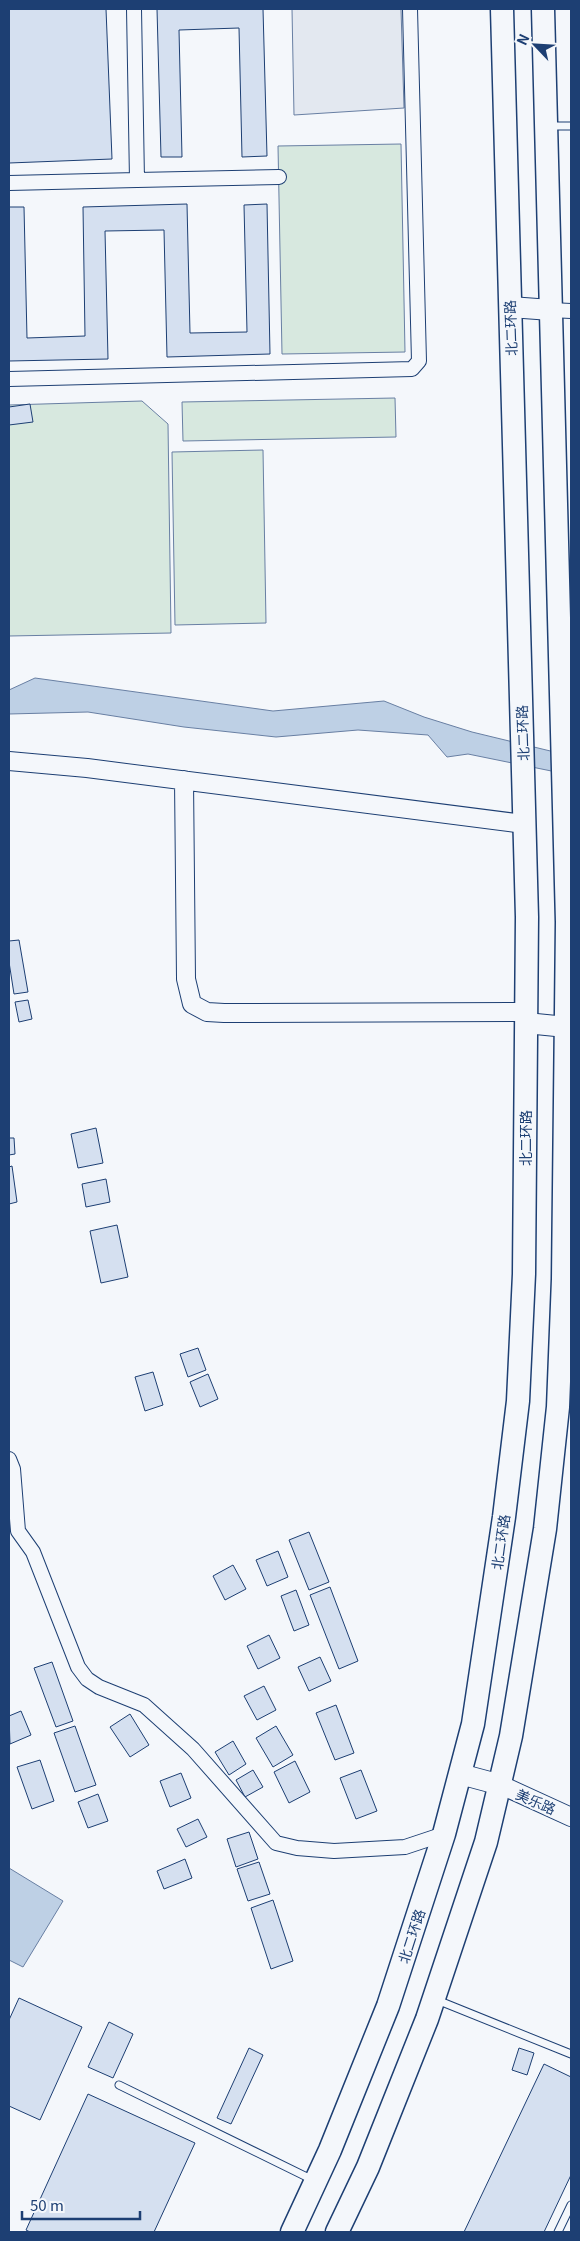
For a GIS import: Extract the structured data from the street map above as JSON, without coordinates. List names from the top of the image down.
{
  "streets": {
    "main road": ["北二环路"],
    "street": ["美乐路"]
  },
  "scale_bar": "50 m",
  "north": "top left"
}
